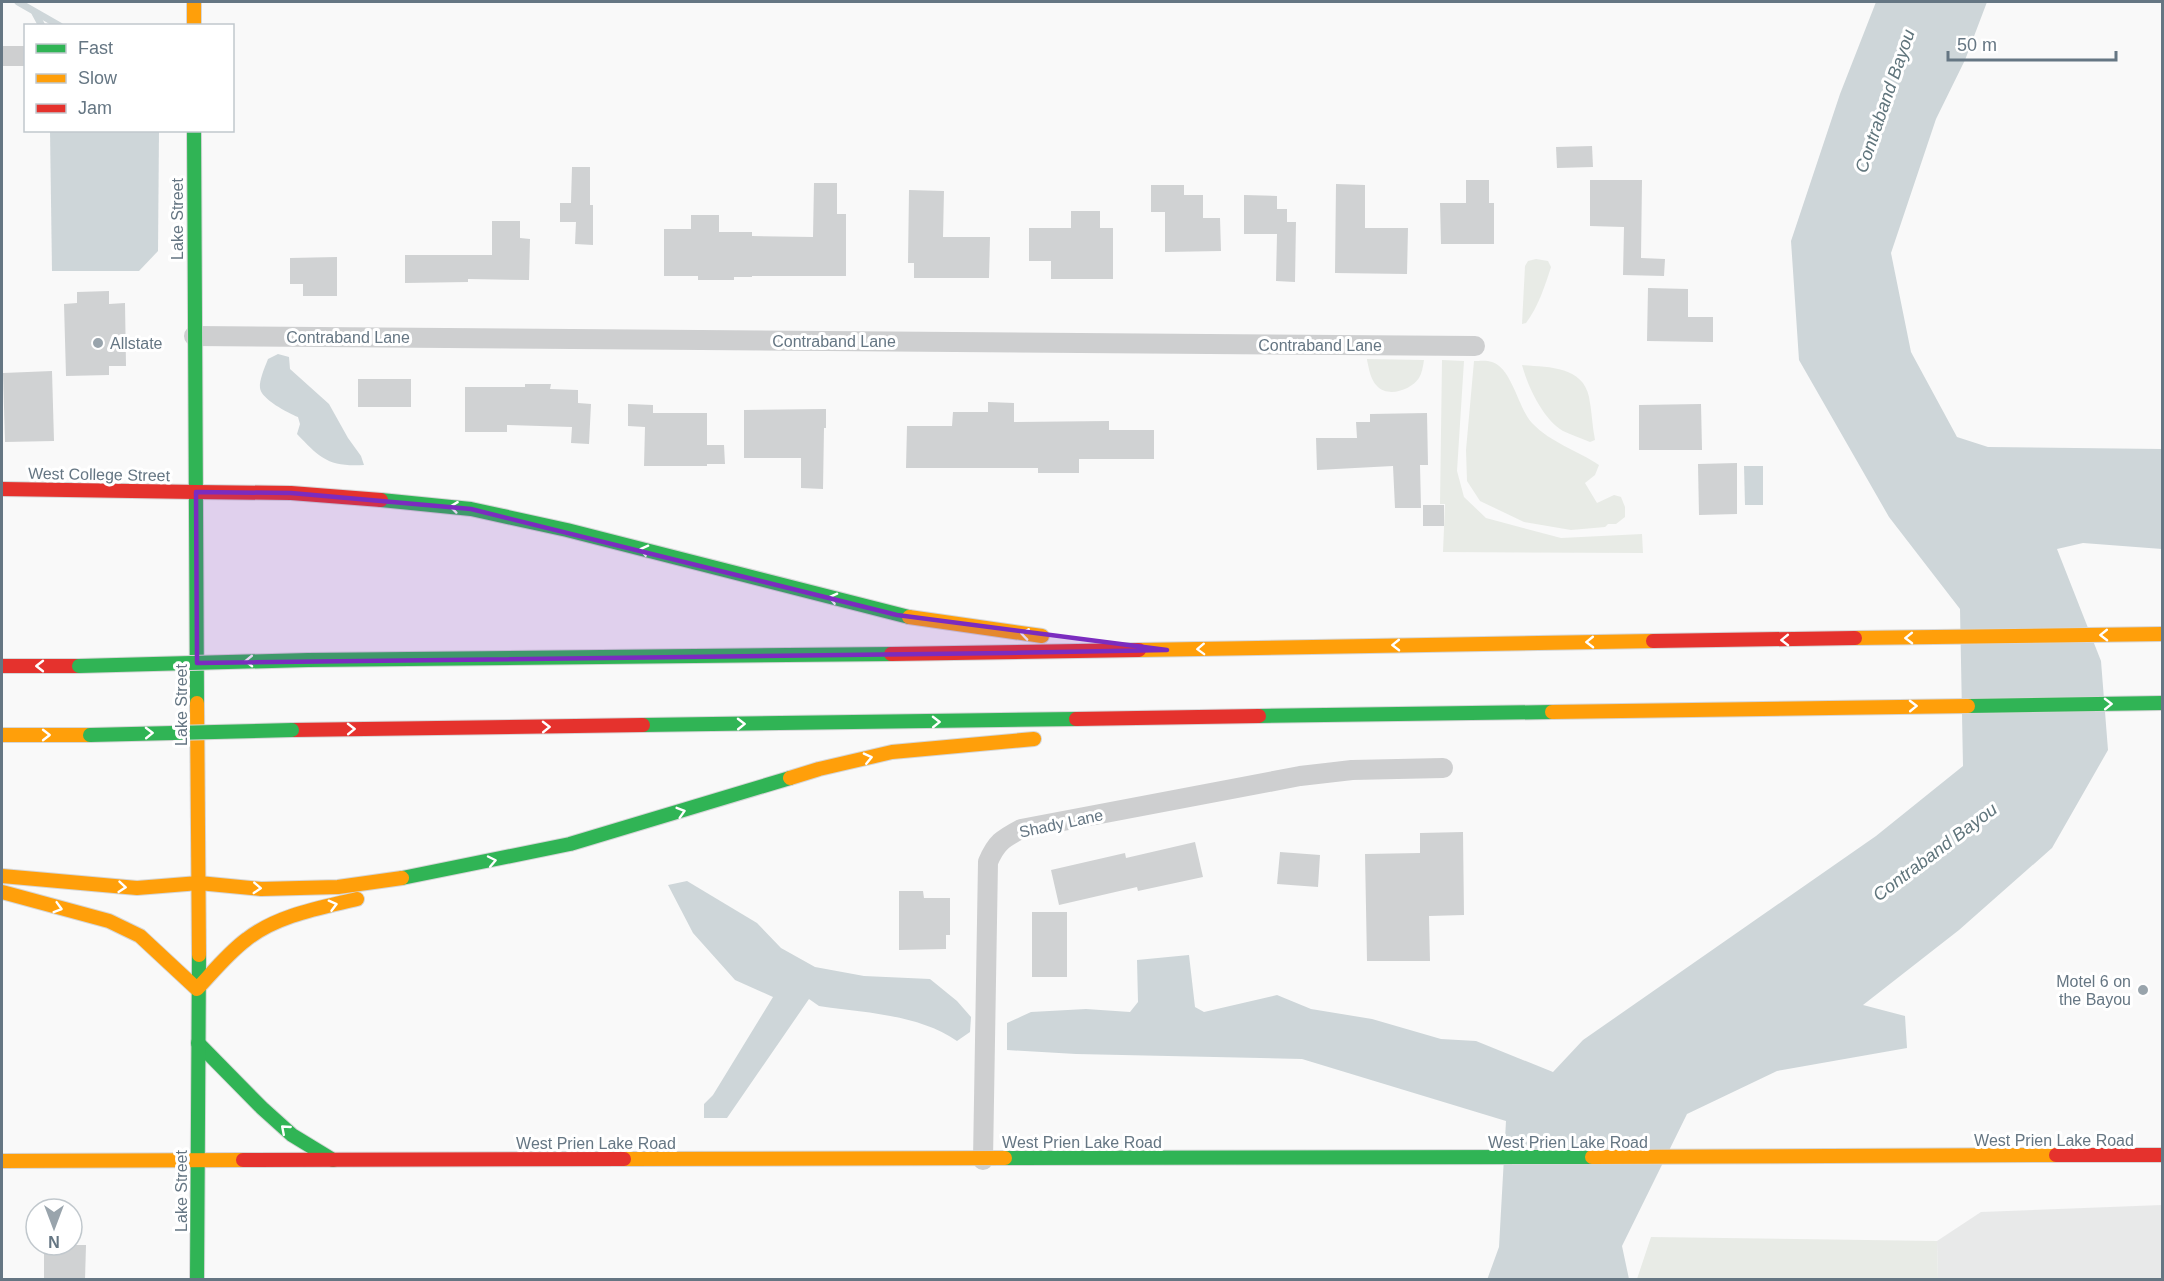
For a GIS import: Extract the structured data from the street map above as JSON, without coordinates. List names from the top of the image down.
{
  "streets": {
    "main road": ["Lake Street", "West College Street", "West Prien Lake Road"],
    "street": ["Contraband Lane", "Shady Lane"]
  },
  "crossings": [
    ["Lake Street", "Contraband Lane"],
    ["Lake Street", "West College Street"],
    ["Lake Street", "West Prien Lake Road"],
    ["Shady Lane", "West Prien Lake Road"]
  ],
  "water": ["Contraband Bayou"],
  "places": ["Allstate", "Motel 6 on the Bayou"],
  "legend": ["Fast", "Slow", "Jam"],
  "scale_bar": "50 m",
  "north": "bottom"
}
